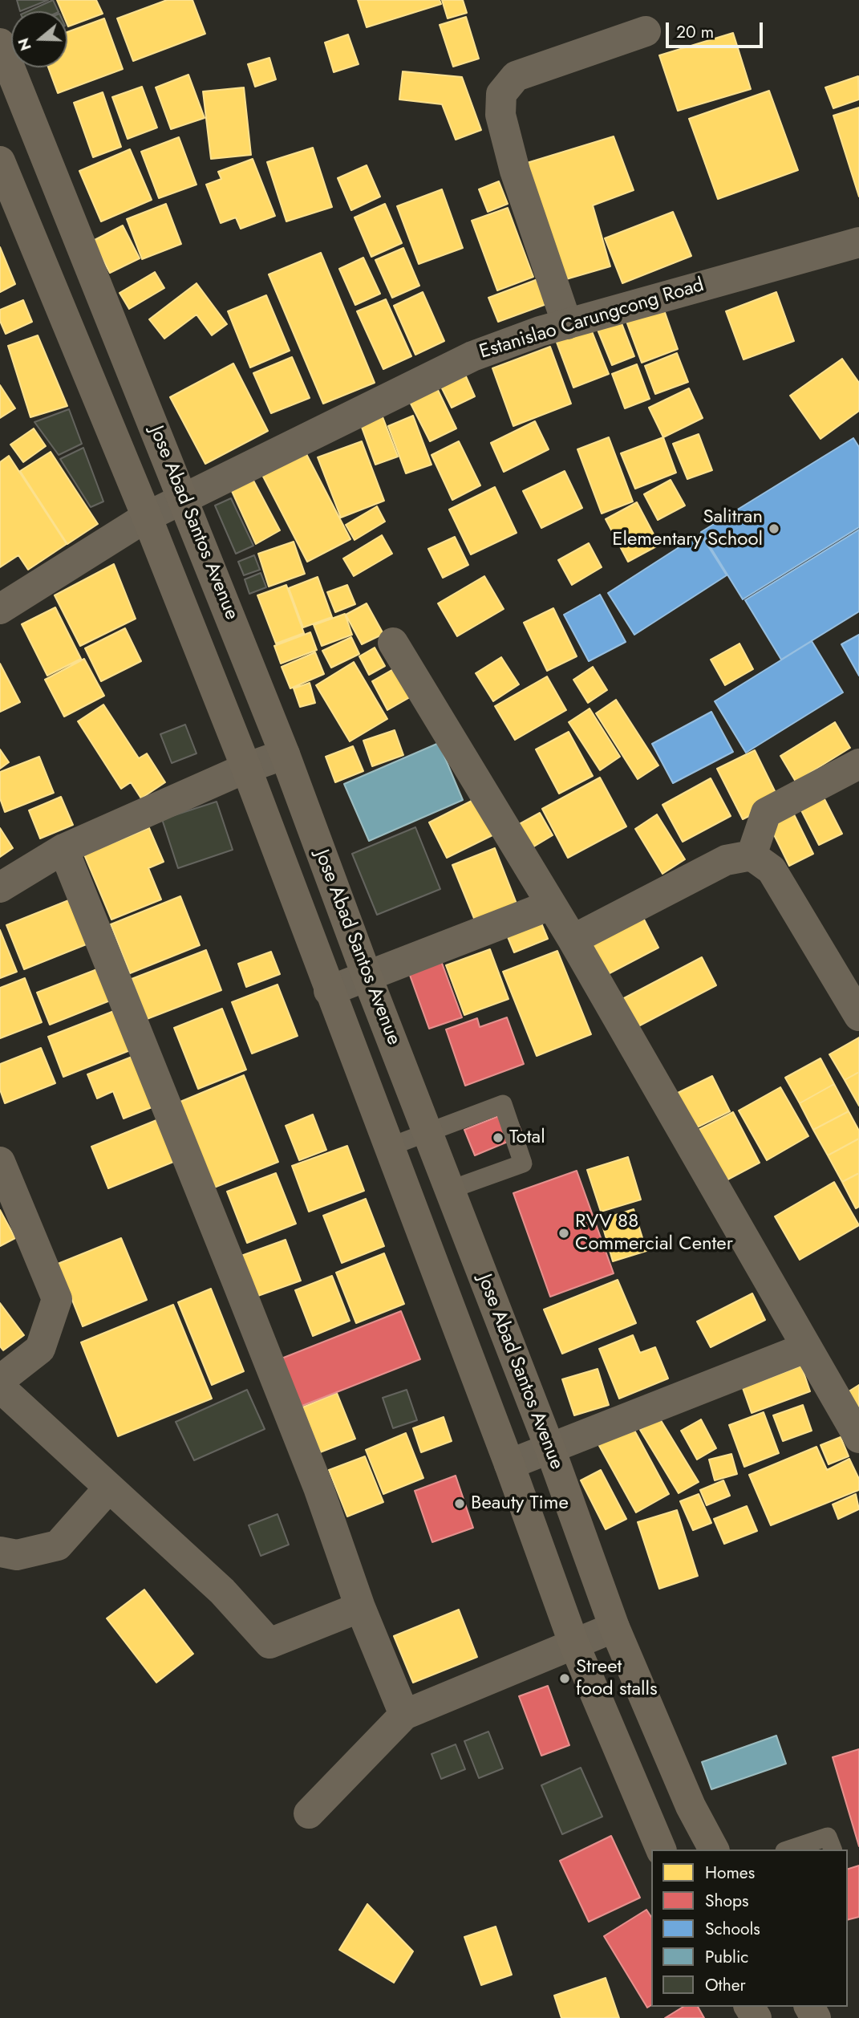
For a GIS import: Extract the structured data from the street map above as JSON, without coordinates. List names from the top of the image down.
{
  "streets": {
    "main road": ["Jose Abad Santos Avenue"],
    "street": ["Estanislao Carungcong Road"]
  },
  "crossings": [
    ["Estanislao Carungcong Road", "Jose Abad Santos Avenue"]
  ],
  "places": [
    "Salitran Elementary School",
    "Total",
    "RVV 88 Commercial Center",
    "Beauty Time",
    "Street food stalls"
  ],
  "legend": [
    "Homes",
    "Shops",
    "Schools",
    "Public",
    "Other"
  ],
  "scale_bar": "20 m",
  "north": "left"
}
